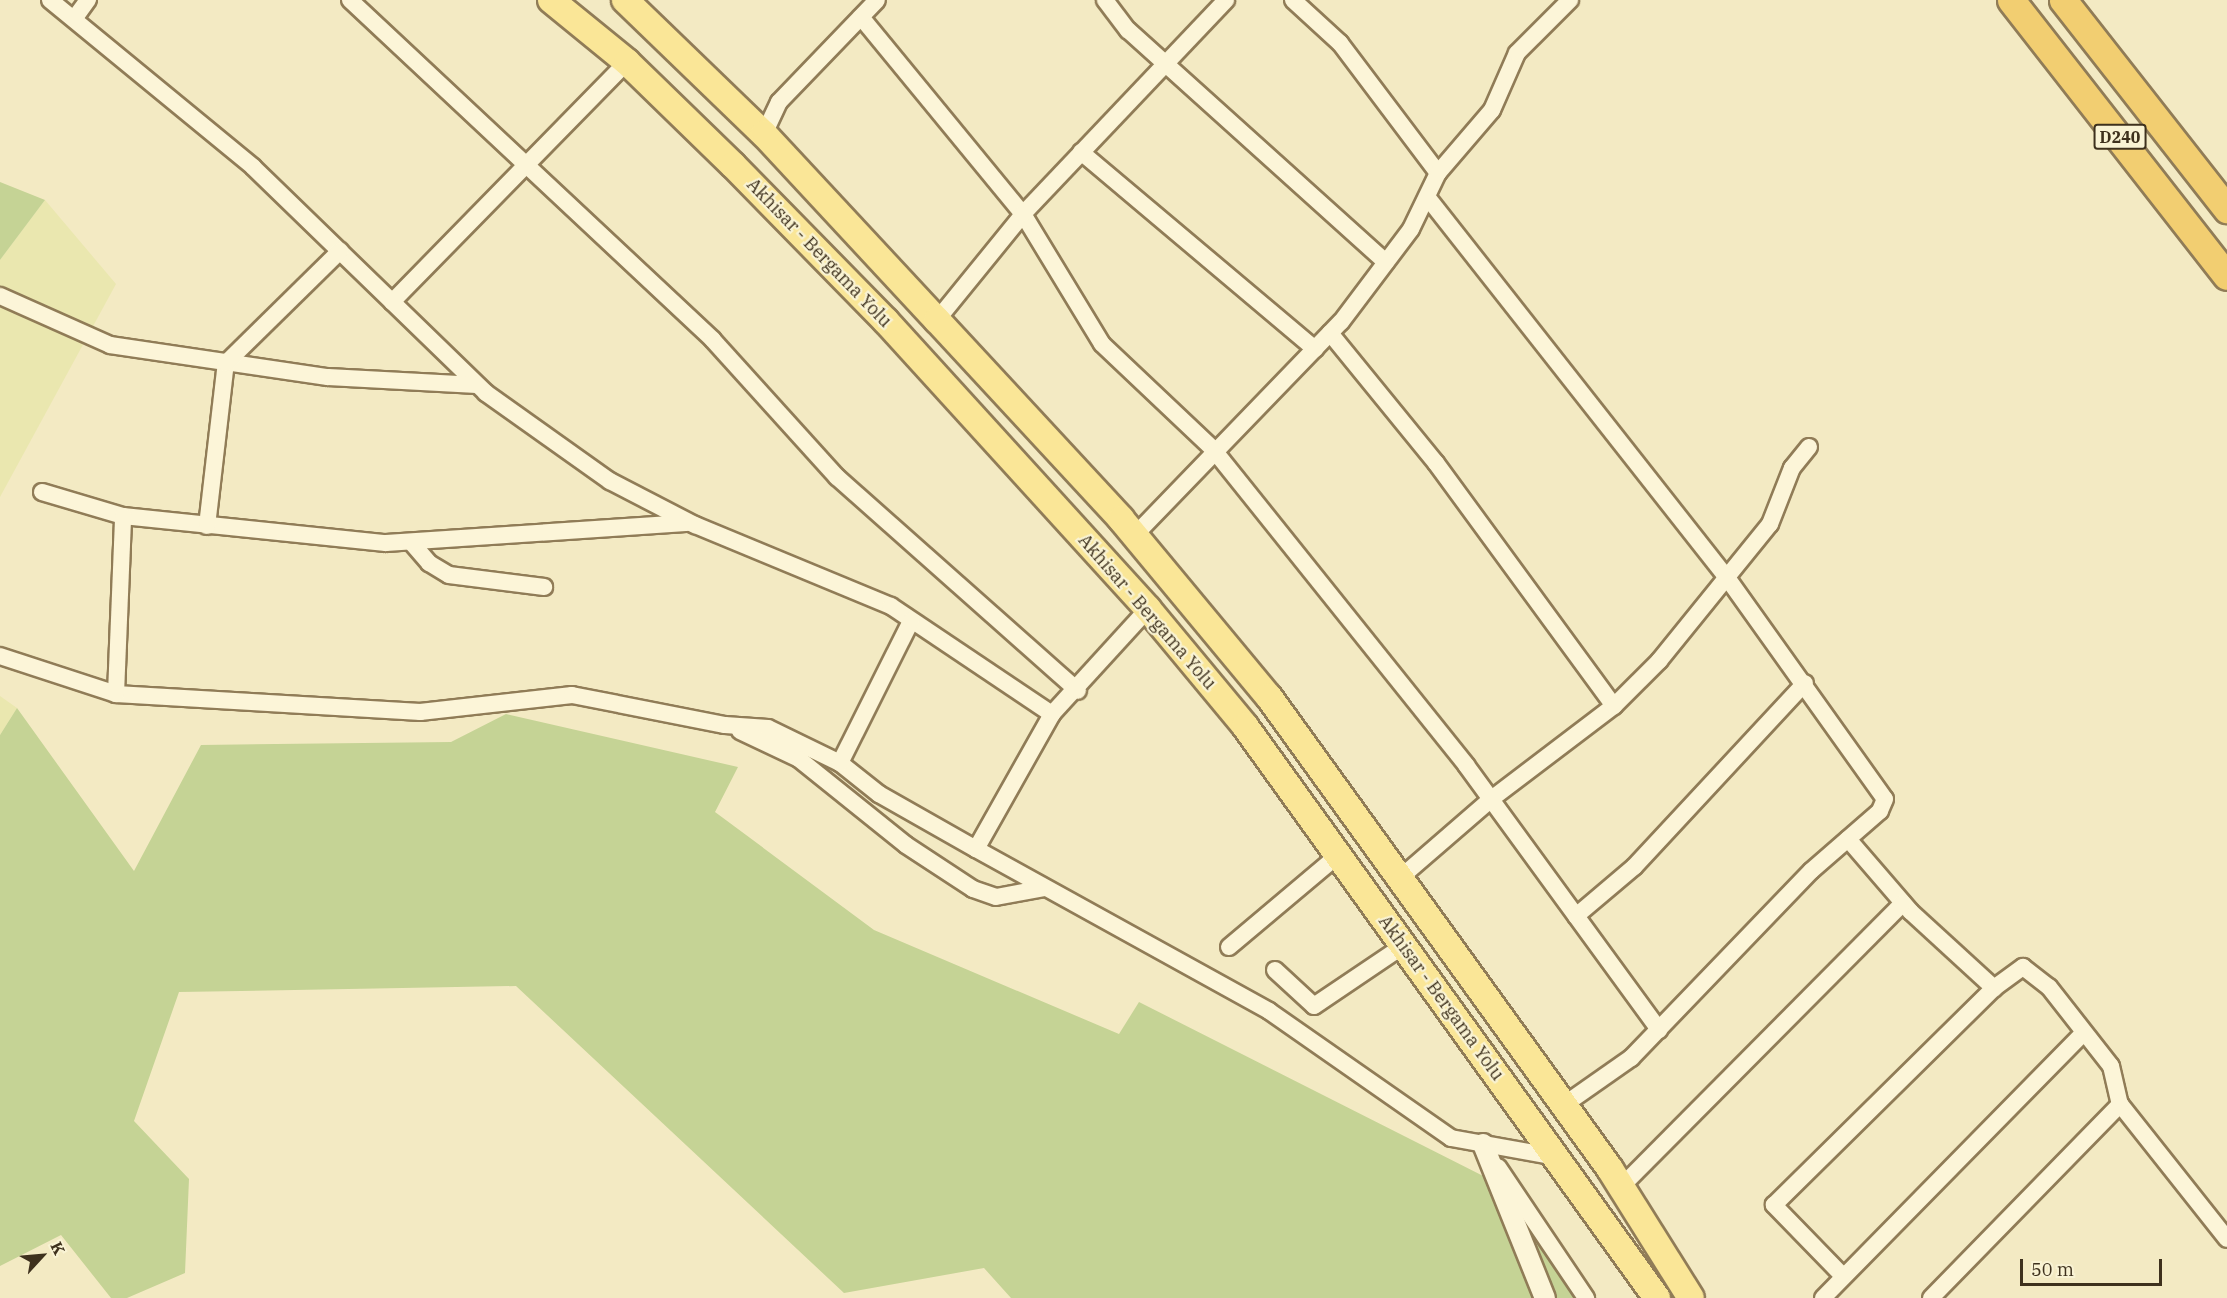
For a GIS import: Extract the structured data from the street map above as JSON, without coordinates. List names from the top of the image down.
{
  "streets": {
    "highway": ["D240"],
    "main road": ["Akhisar - Bergama Yolu"]
  },
  "scale_bar": "50 m",
  "north": "top right"
}
